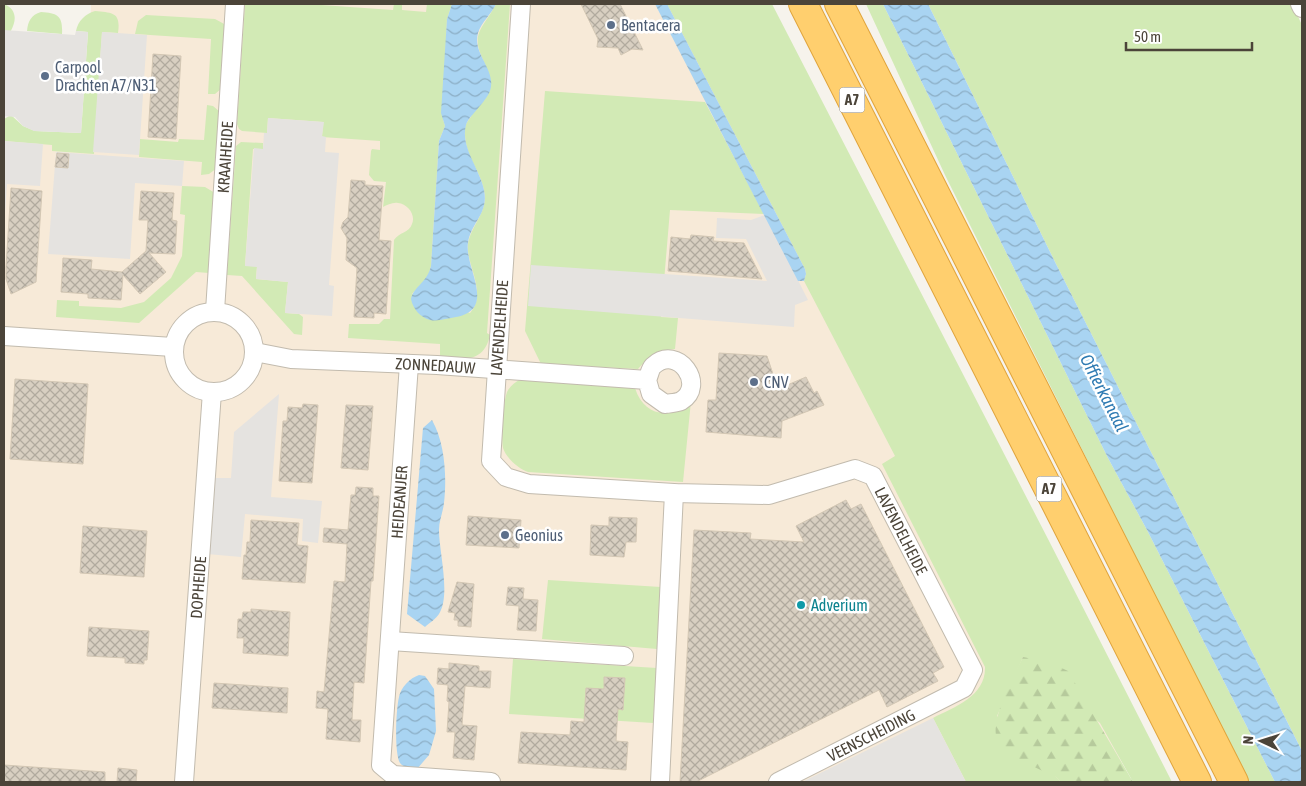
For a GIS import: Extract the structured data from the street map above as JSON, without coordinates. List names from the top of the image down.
{
  "streets": {
    "highway": ["A7"],
    "street": [
      "KRAAIHEIDE",
      "LAVENDELHEIDE",
      "ZONNEDAUW",
      "HEIDEANJER",
      "DOPHEIDE",
      "VEENSCHEIDING"
    ]
  },
  "crossings": [
    ["KRAAIHEIDE", "ZONNEDAUW"],
    ["KRAAIHEIDE", "DOPHEIDE"],
    ["LAVENDELHEIDE", "ZONNEDAUW"],
    ["LAVENDELHEIDE", "VEENSCHEIDING"],
    ["ZONNEDAUW", "HEIDEANJER"],
    ["ZONNEDAUW", "DOPHEIDE"]
  ],
  "water": ["Offierkanaal"],
  "places": [
    "Bentacera",
    "Carpool Drachten A7/N31",
    "CNV",
    "Geonius",
    "Adverium"
  ],
  "scale_bar": "50 m",
  "north": "left"
}
